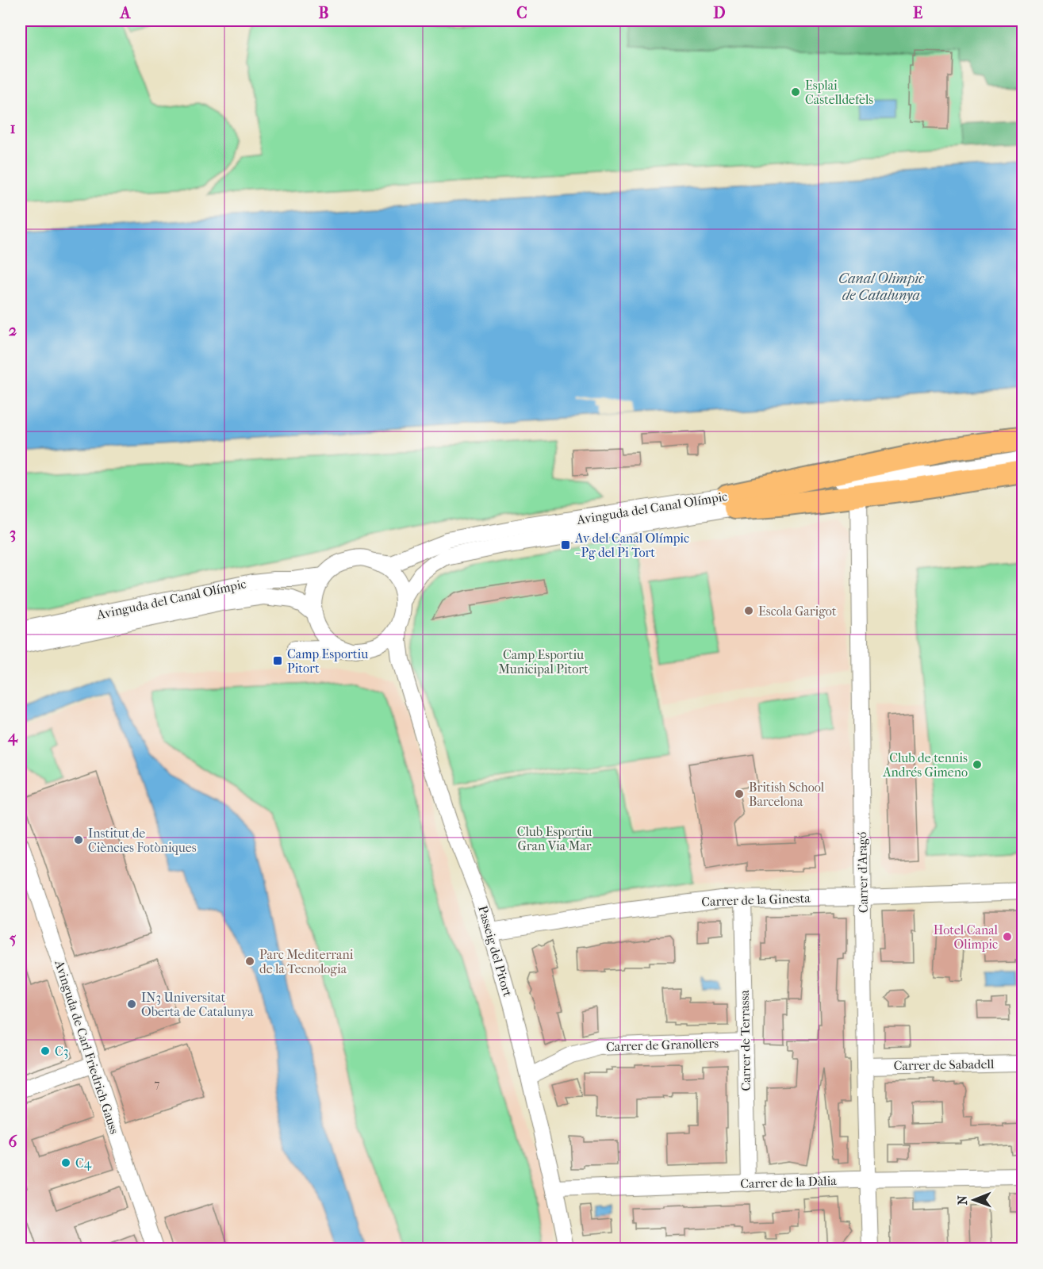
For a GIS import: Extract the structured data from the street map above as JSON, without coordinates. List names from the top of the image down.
{
  "streets": {
    "street": [
      "Avinguda del Canal Olímpic",
      "Carrer d'Aragó",
      "Carrer de la Ginesta",
      "Passeig del Pitort",
      "Carrer de Terrassa",
      "Carrer de Granollers",
      "Avinguda de Carl Friedrich Gauss",
      "Carrer de Sabadell",
      "Carrer de la Dàlia"
    ]
  },
  "crossings": [
    ["Avinguda del Canal Olímpic", "Passeig del Pitort"],
    ["Carrer d'Aragó", "Carrer de la Ginesta"],
    ["Carrer d'Aragó", "Carrer de Sabadell"],
    ["Carrer d'Aragó", "Carrer de la Dàlia"],
    ["Carrer de la Ginesta", "Passeig del Pitort"],
    ["Carrer de la Ginesta", "Carrer de Terrassa"],
    ["Passeig del Pitort", "Carrer de Granollers"],
    ["Passeig del Pitort", "Carrer de la Dàlia"],
    ["Carrer de Terrassa", "Carrer de Granollers"],
    ["Carrer de Terrassa", "Carrer de la Dàlia"]
  ],
  "water": ["Canal Olimpic de Catalunya"],
  "parks": ["Camp Esportiu Municipal Pitort", "Club Esportiu Gran Via Mar"],
  "places": {
    "other": [
      "Esplai Castelldefels",
      "Escola Garigot",
      "Club de tennis Andrés Gimeno",
      "British School Barcelona",
      "Institut de Ciències Fotòniques",
      "Hotel Canal Olimpic",
      "Parc Mediterrani de la Tecnologia",
      "IN3 Universitat Oberta de Catalunya",
      "C3",
      "C4"
    ],
    "transit": ["Av del Canal Olímpic - Pg del Pi Tort", "Camp Esportiu Pitort"]
  },
  "house_numbers": ["7"],
  "north": "left",
  "grid": {
    "columns": [
      "A",
      "B",
      "C",
      "D",
      "E"
    ],
    "rows": [
      "1",
      "2",
      "3",
      "4",
      "5",
      "6"
    ]
  }
}
